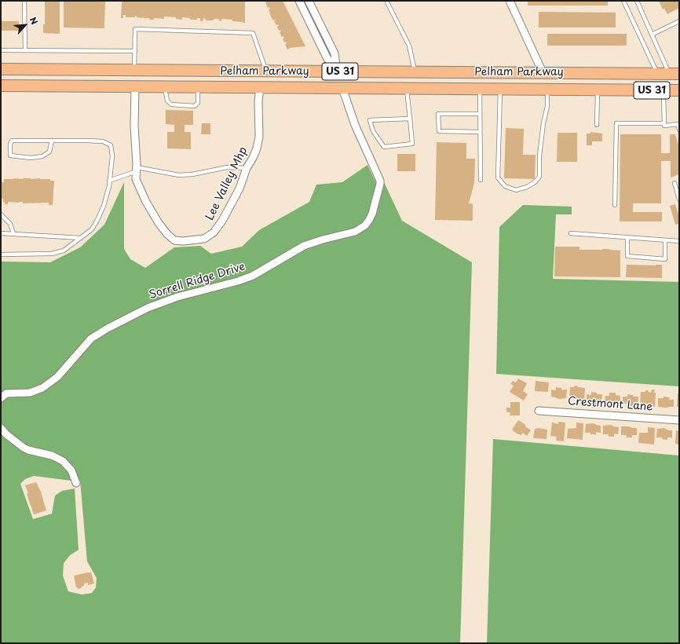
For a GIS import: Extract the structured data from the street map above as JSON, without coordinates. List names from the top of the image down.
{
  "streets": {
    "main road": ["Pelham Parkway", "US 31"],
    "street": ["Lee Valley Mhp", "Sorrell Ridge Drive", "Crestmont Lane"]
  },
  "crossings": [
    ["Pelham Parkway", "Lee Valley Mhp"],
    ["Pelham Parkway", "Sorrell Ridge Drive"]
  ],
  "north": "top right"
}
